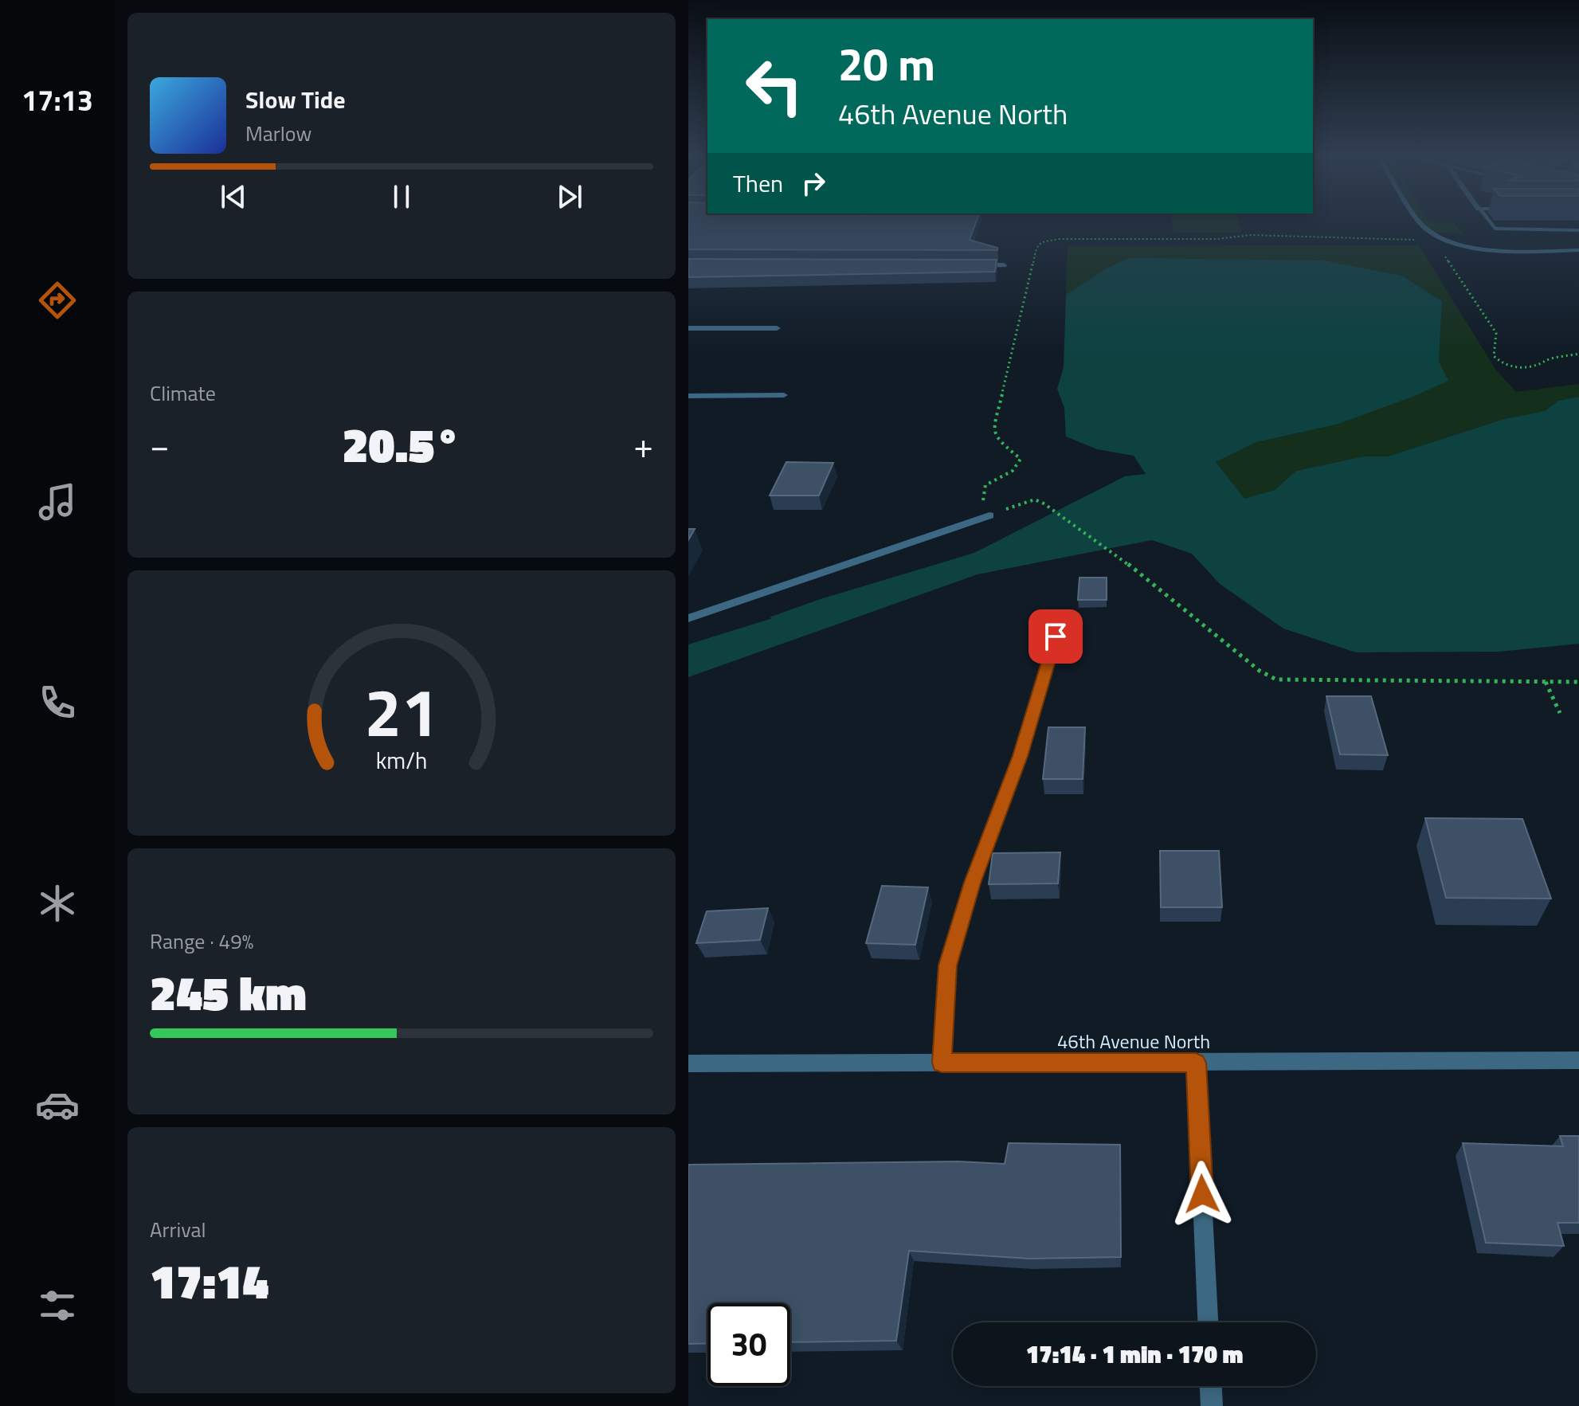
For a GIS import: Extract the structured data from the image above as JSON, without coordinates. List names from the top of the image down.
{
  "streets": {
    "street": ["46th Avenue North"]
  },
  "page": {
    "tabs": "17:13",
    "turn": ["20 m", "46th Avenue North"],
    "song": ["Slow Tide", "Marlow"],
    "then": "Then",
    "tile": [
      "Climate",
      ["Range · 49%", "245 km"],
      ["Arrival", "17:14"]
    ],
    "heat": ["−", "20.5°", "+"],
    "limit": "30",
    "trip": "17:14 · 1 min · 170 m",
    "gauge": ["21", "km/h"]
  }
}
